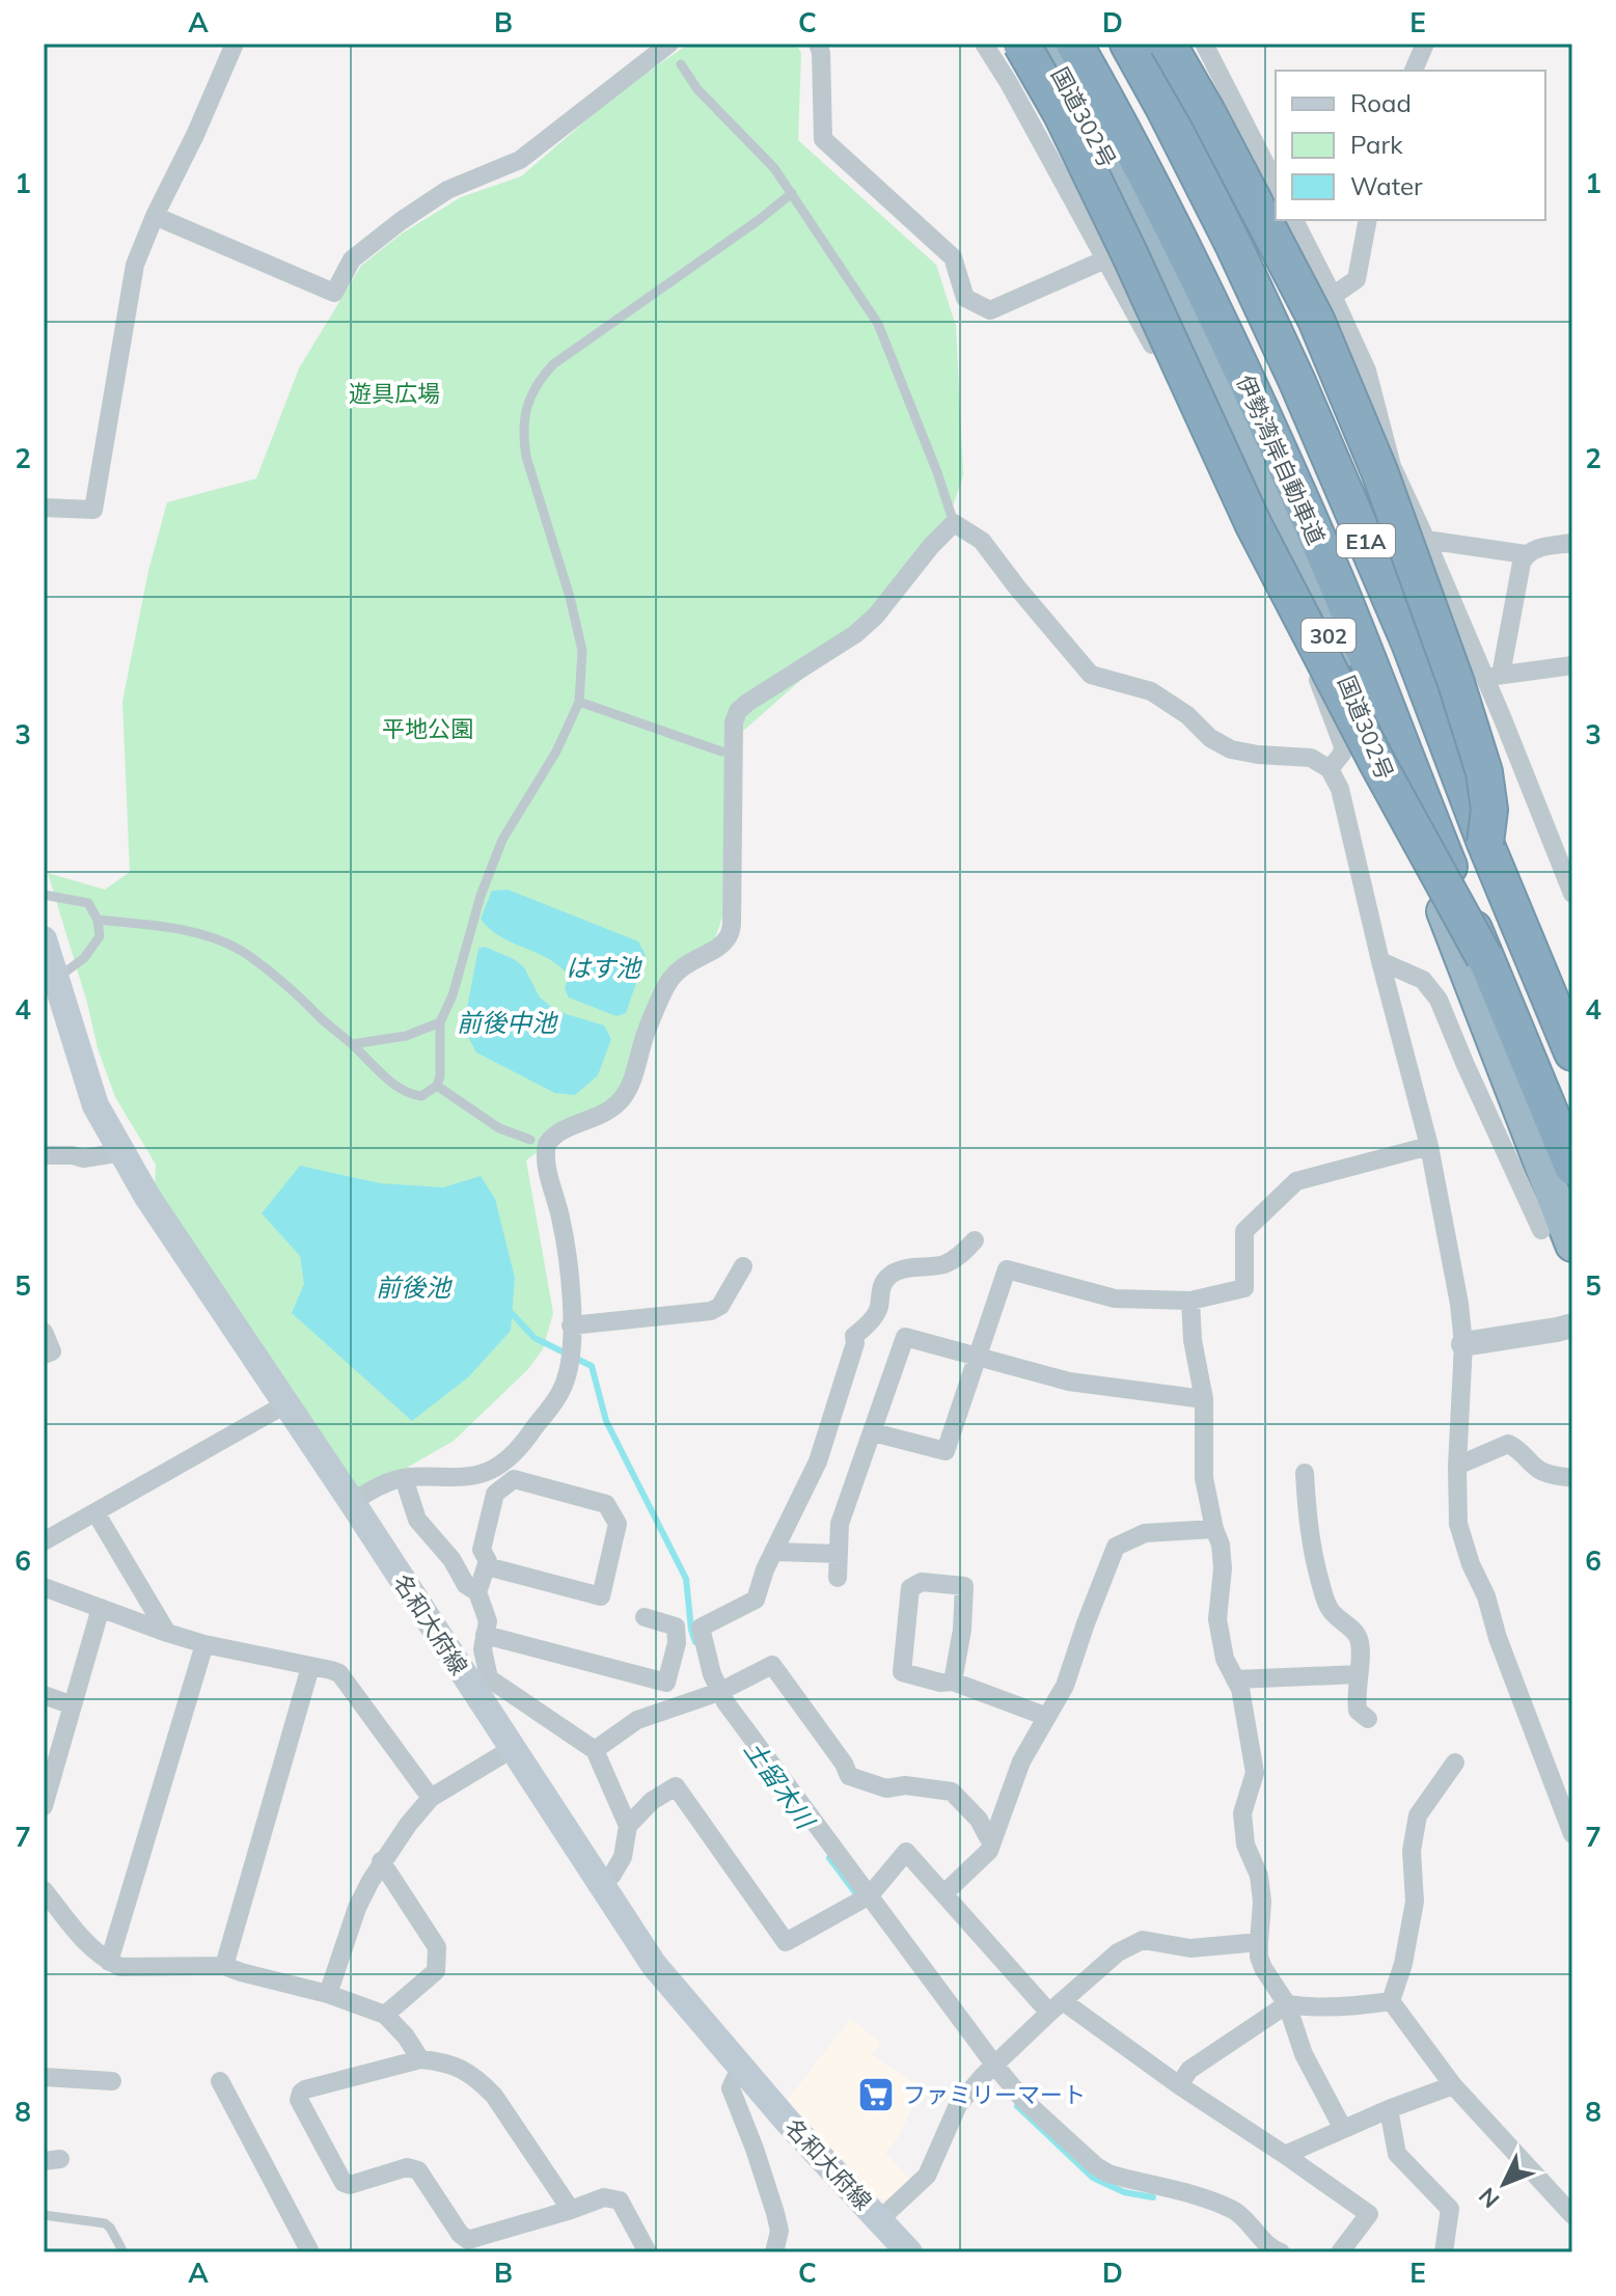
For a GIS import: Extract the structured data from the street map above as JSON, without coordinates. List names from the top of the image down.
{
  "streets": {
    "highway": [
      "国道302号",
      "伊勢湾岸自動車道",
      "E1A",
      "302"
    ],
    "main road": ["名和大府線"]
  },
  "water": [
    "はす池",
    "前後中池",
    "前後池",
    "土留木川"
  ],
  "parks": ["遊具広場", "平地公園"],
  "places": {
    "supermarket": ["ファミリーマート"]
  },
  "legend": ["Road", "Park", "Water"],
  "north": "bottom left",
  "grid": {
    "columns": [
      "A",
      "B",
      "C",
      "D",
      "E"
    ],
    "rows": [
      "1",
      "2",
      "3",
      "4",
      "5",
      "6",
      "7",
      "8"
    ]
  }
}
